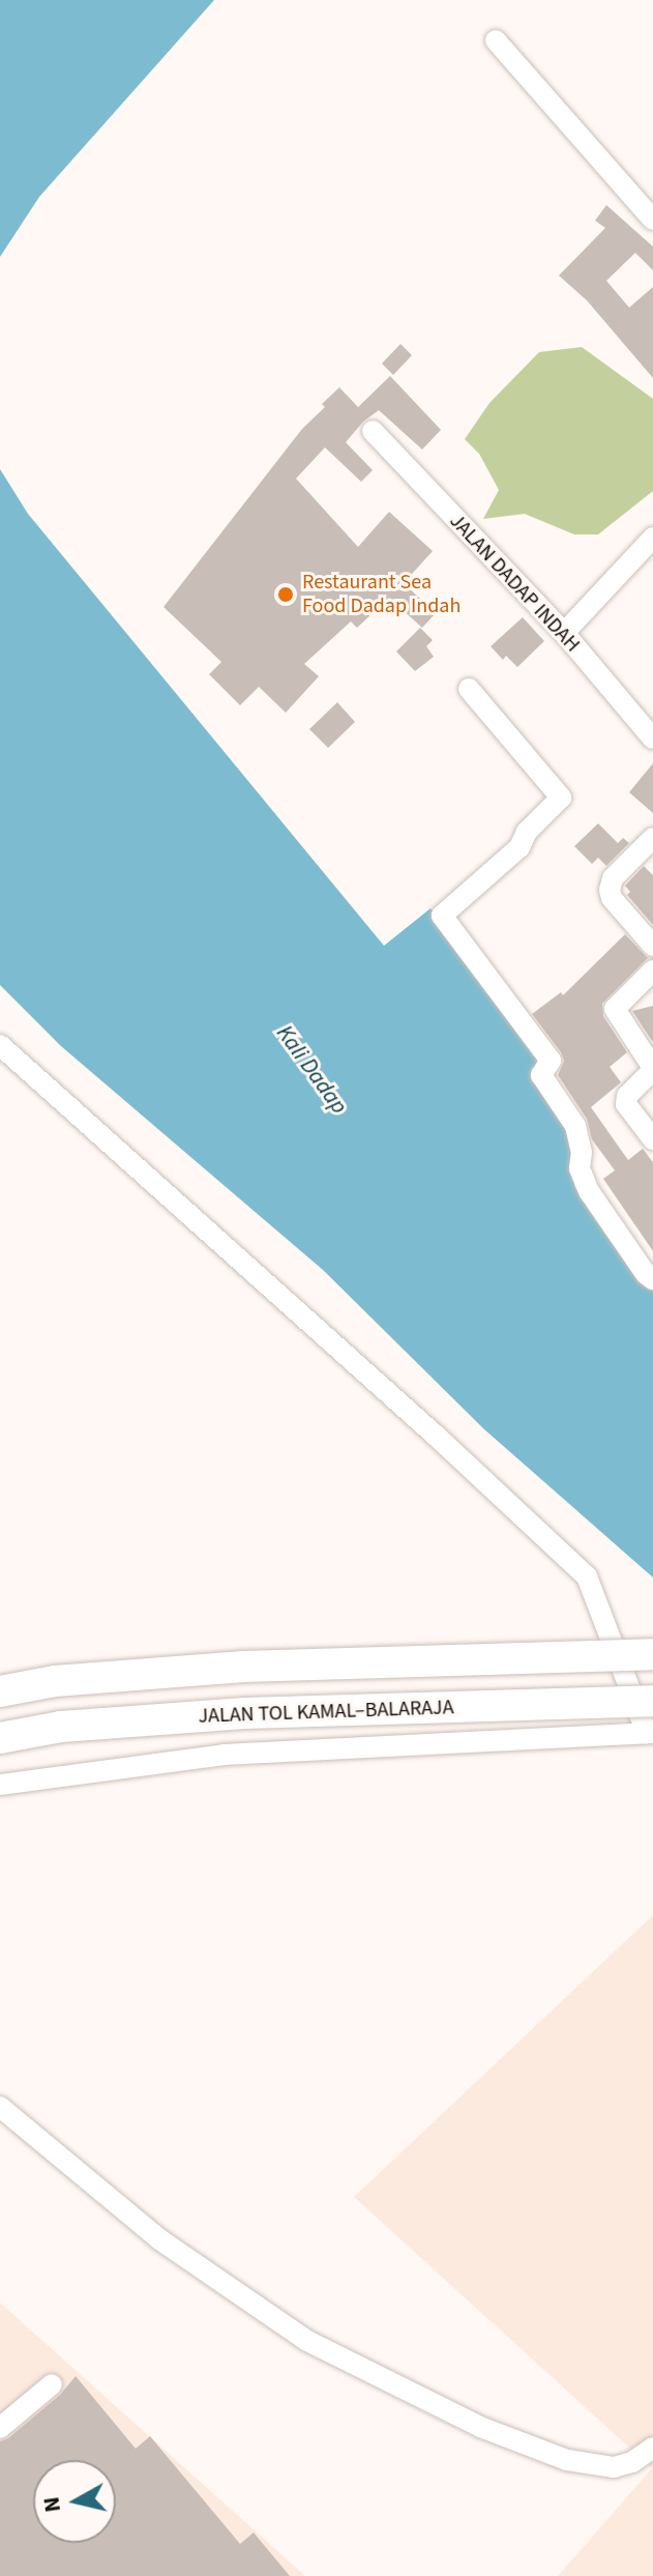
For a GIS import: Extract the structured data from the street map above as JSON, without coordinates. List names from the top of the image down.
{
  "streets": {
    "highway": ["JALAN TOL KAMAL–BALARAJA"],
    "street": ["JALAN DADAP INDAH"]
  },
  "water": ["Kali Dadap"],
  "places": ["Restaurant Sea Food Dadap Indah"],
  "north": "left"
}
